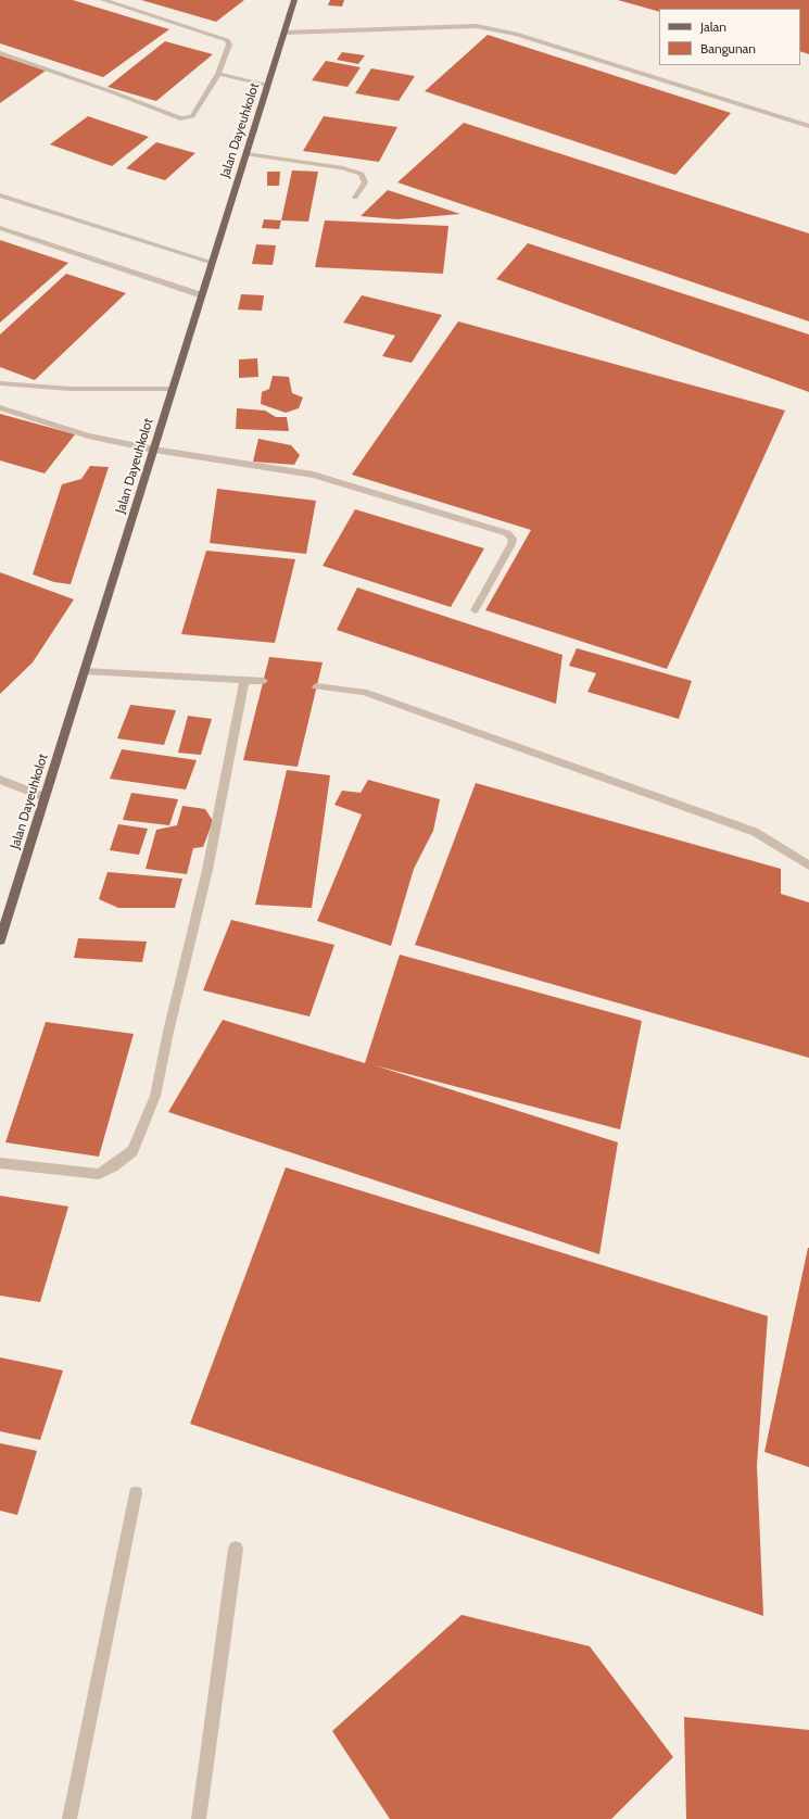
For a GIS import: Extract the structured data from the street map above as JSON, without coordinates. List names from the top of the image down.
{
  "streets": {
    "main road": ["Jalan Dayeuhkolot"]
  },
  "legend": ["Jalan", "Bangunan"]
}
